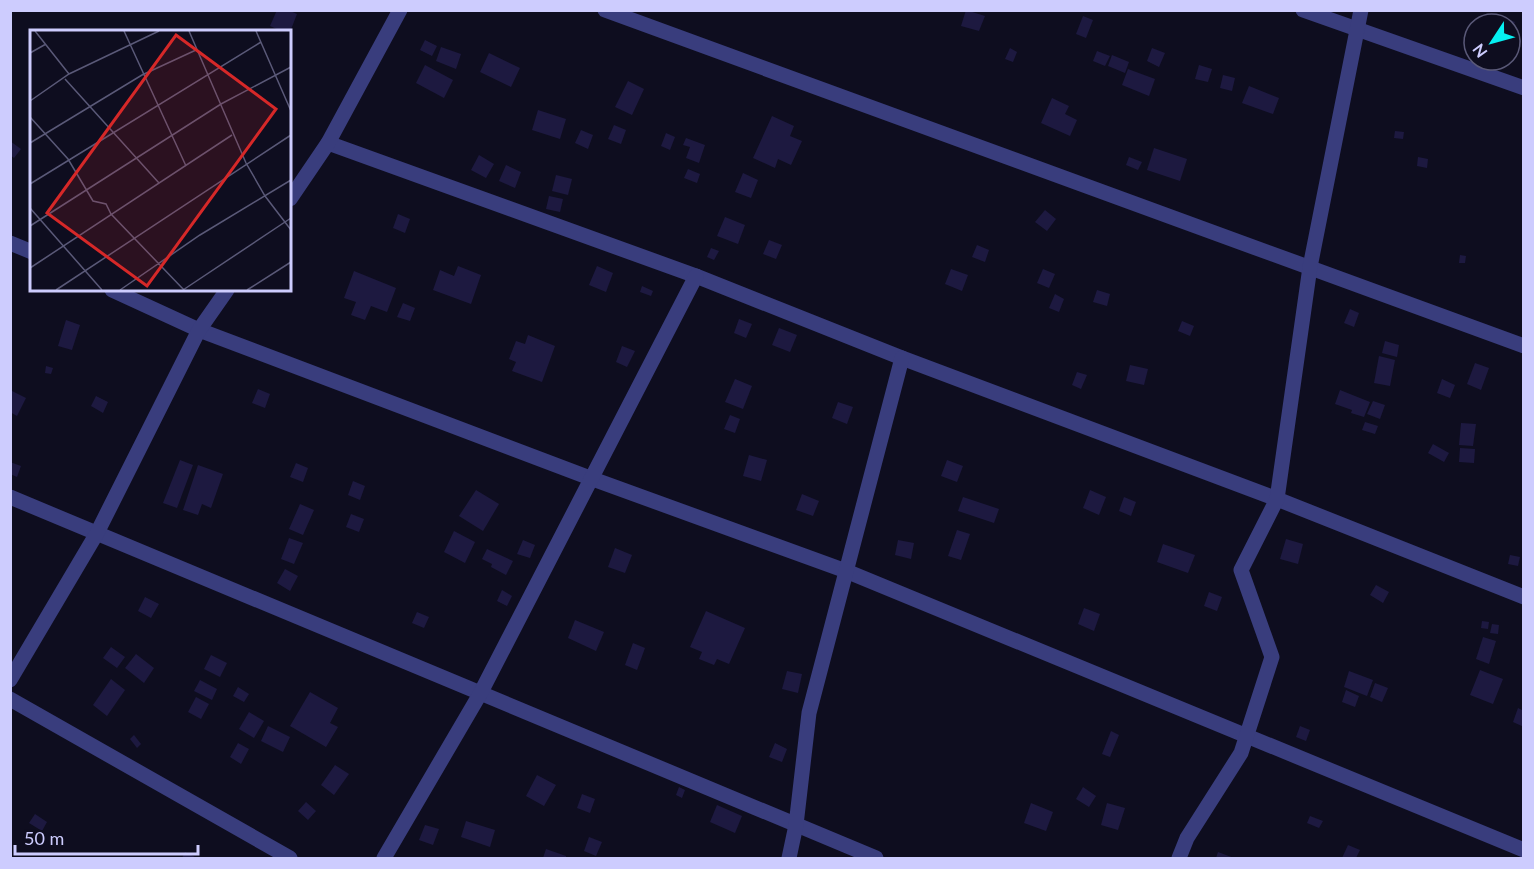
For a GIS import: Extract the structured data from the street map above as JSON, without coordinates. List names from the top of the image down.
{
  "scale_bar": "50 m",
  "north": "bottom left"
}
